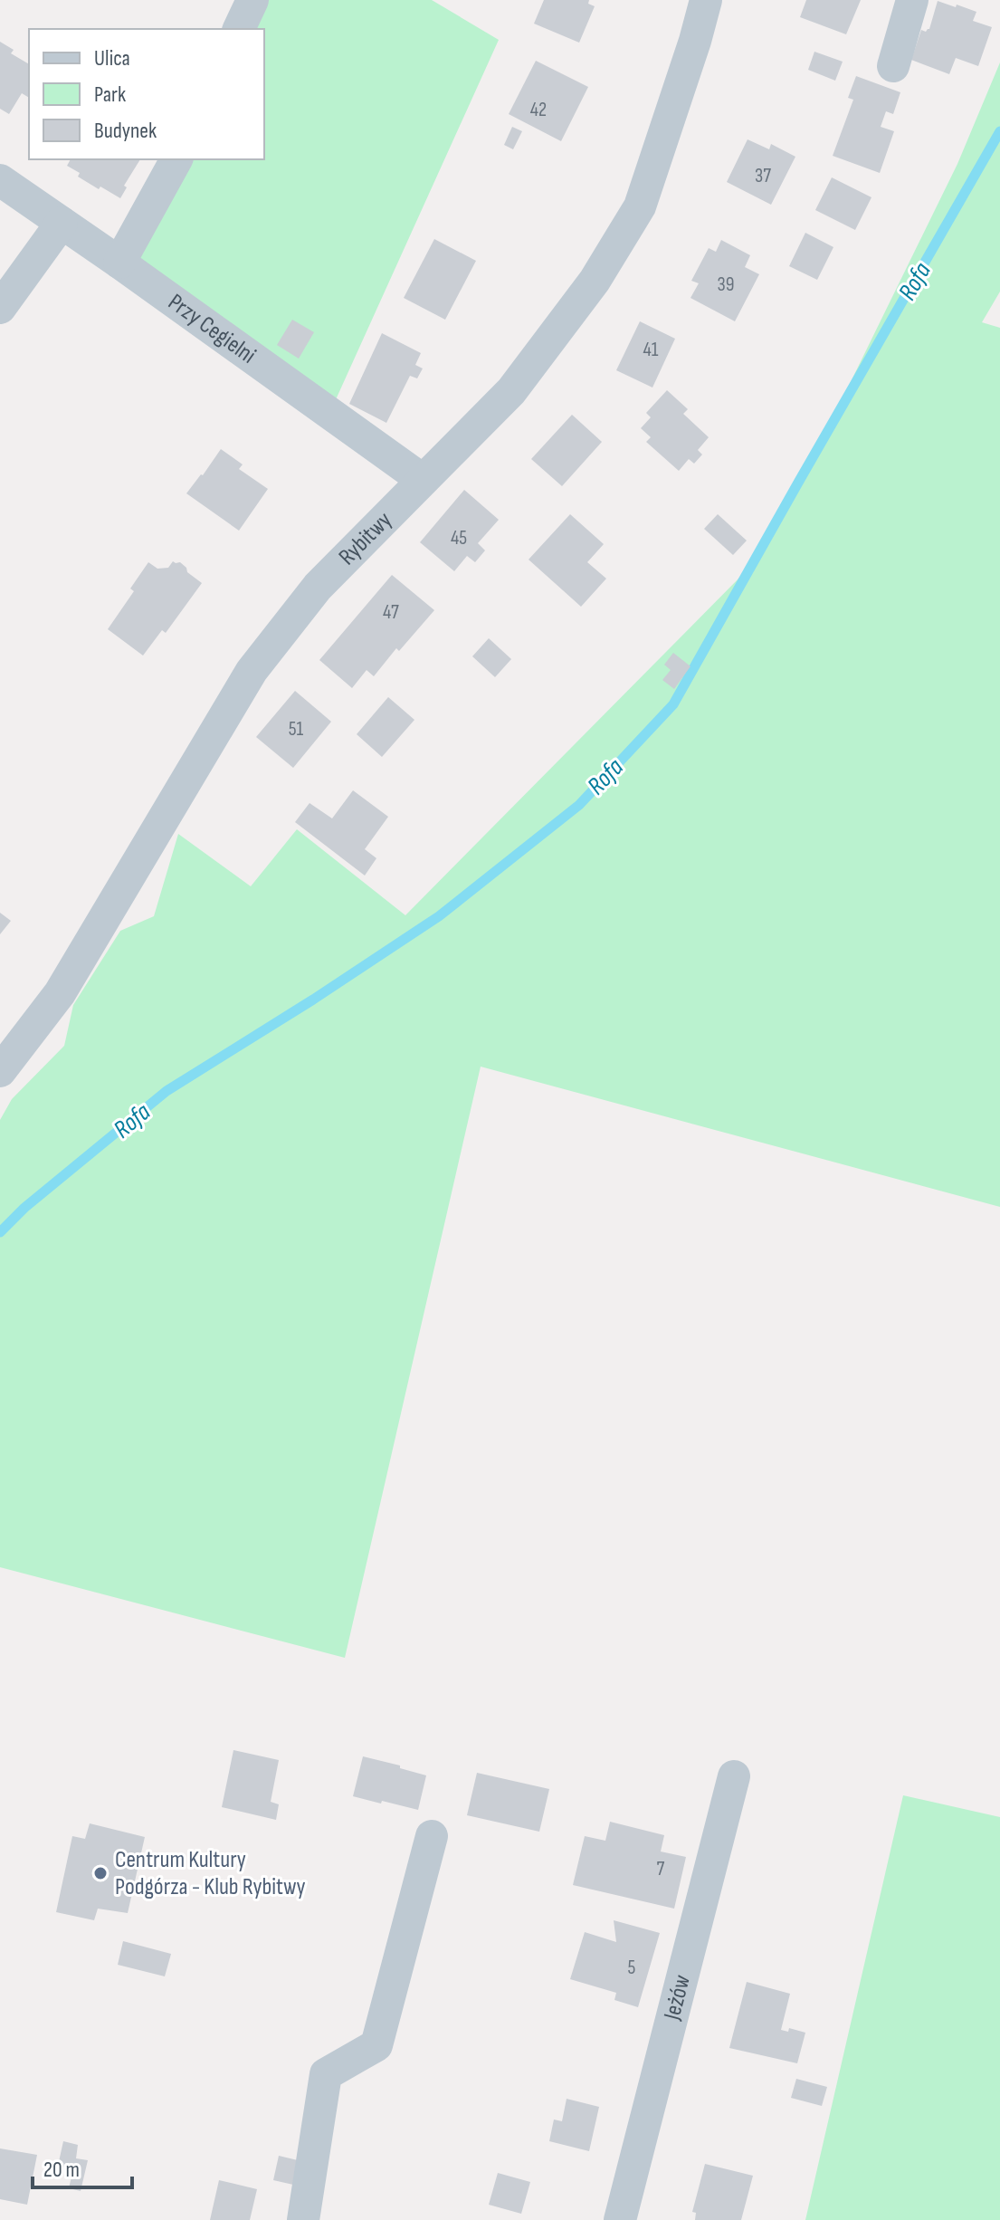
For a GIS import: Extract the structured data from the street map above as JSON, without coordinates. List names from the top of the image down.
{
  "streets": {
    "street": ["Przy Cegielni", "Rybitwy", "Jeżów"]
  },
  "crossings": [
    ["Przy Cegielni", "Rybitwy"]
  ],
  "water": ["Rofa"],
  "places": ["Centrum Kultury Podgórza - Klub Rybitwy"],
  "house_numbers": [
    "42",
    "37",
    "39",
    "41",
    "45",
    "47",
    "51",
    "7",
    "5"
  ],
  "legend": ["Ulica", "Park", "Budynek"],
  "scale_bar": "20 m"
}
